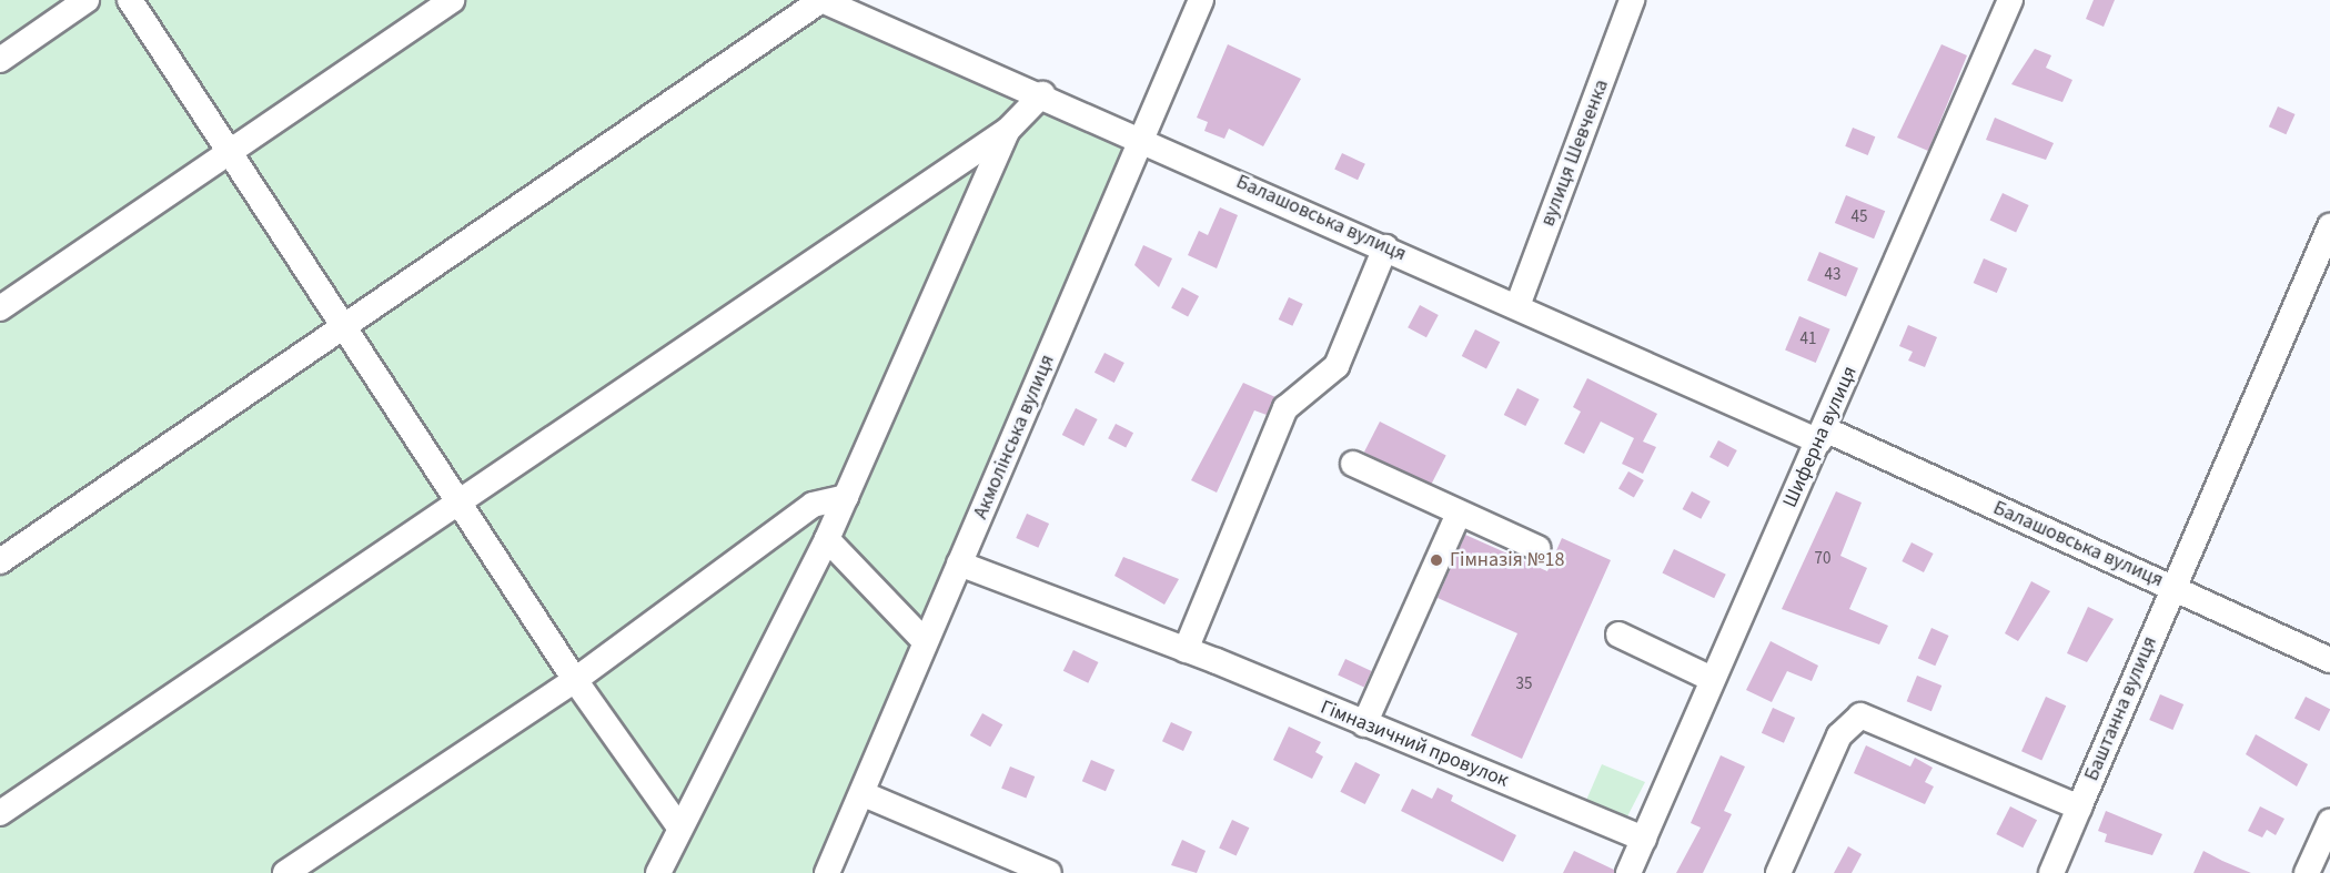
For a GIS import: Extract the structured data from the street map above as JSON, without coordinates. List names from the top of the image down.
{
  "streets": {
    "street": [
      "вулиця Шевченка",
      "Балашовська вулиця",
      "Акмолінська вулиця",
      "Шиферна вулиця",
      "Баштанна вулиця",
      "Гімназичний провулок"
    ]
  },
  "crossings": [
    ["вулиця Шевченка", "Балашовська вулиця"],
    ["Балашовська вулиця", "Акмолінська вулиця"],
    ["Балашовська вулиця", "Шиферна вулиця"],
    ["Балашовська вулиця", "Баштанна вулиця"],
    ["Акмолінська вулиця", "Гімназичний провулок"],
    ["Шиферна вулиця", "Гімназичний провулок"]
  ],
  "places": ["Гімназія №18"],
  "house_numbers": [
    "45",
    "43",
    "41",
    "70",
    "35"
  ]
}
